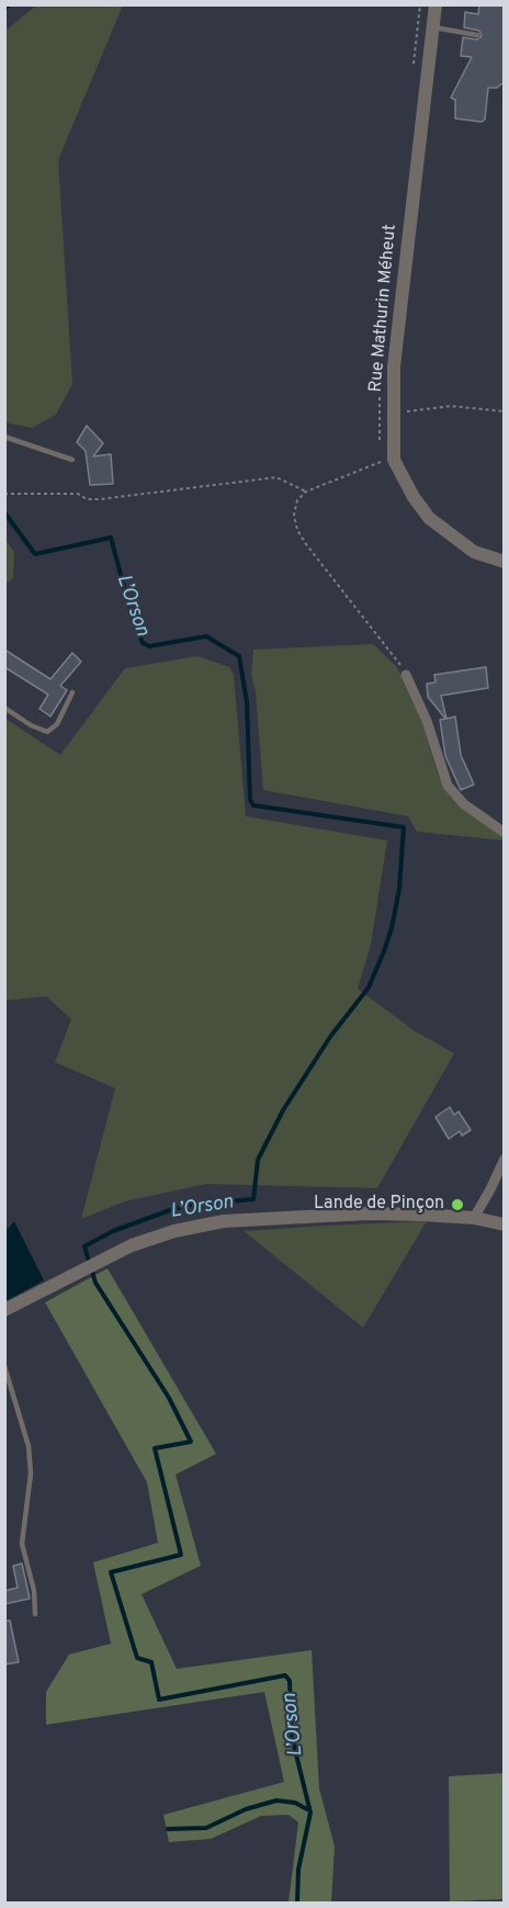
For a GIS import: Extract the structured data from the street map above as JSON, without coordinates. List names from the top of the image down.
{
  "streets": {
    "street": ["Rue Mathurin Méheut"]
  },
  "water": ["L’Orson"],
  "places": ["Lande de Pinçon"]
}
